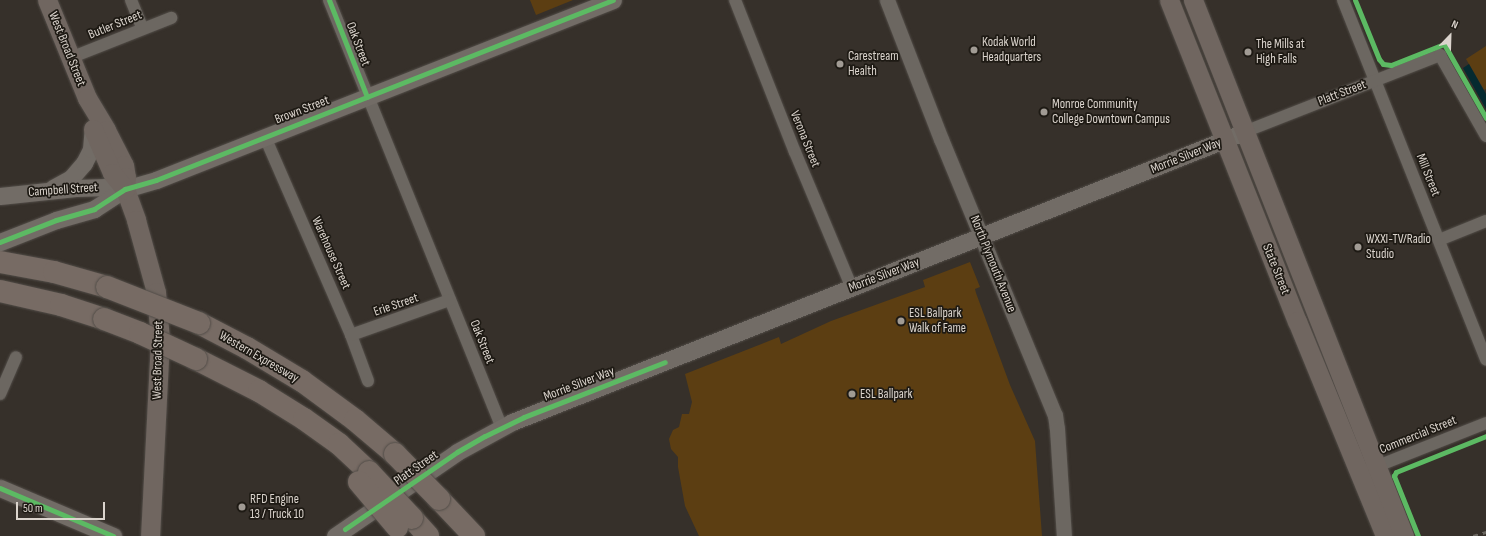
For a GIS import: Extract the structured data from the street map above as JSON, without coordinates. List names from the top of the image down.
{
  "streets": {
    "highway": ["Western Expressway"],
    "main road": [
      "West Broad Street",
      "Platt Street",
      "Brown Street",
      "Morrie Silver Way",
      "Campbell Street",
      "State Street"
    ],
    "street": [
      "Butler Street",
      "Oak Street",
      "Verona Street",
      "Mill Street",
      "Warehouse Street",
      "North Plymouth Avenue",
      "Erie Street",
      "Commercial Street"
    ]
  },
  "crossings": [
    ["Butler Street", "West Broad Street"],
    ["Oak Street", "Platt Street"],
    ["Oak Street", "Brown Street"],
    ["Oak Street", "Morrie Silver Way"],
    ["Oak Street", "Erie Street"],
    ["West Broad Street", "Brown Street"],
    ["West Broad Street", "Campbell Street"],
    ["Platt Street", "Morrie Silver Way"],
    ["Platt Street", "Mill Street"],
    ["Platt Street", "State Street"],
    ["Brown Street", "Campbell Street"],
    ["Brown Street", "Warehouse Street"],
    ["Verona Street", "Morrie Silver Way"],
    ["Morrie Silver Way", "North Plymouth Avenue"],
    ["Morrie Silver Way", "State Street"],
    ["Warehouse Street", "Erie Street"],
    ["State Street", "Commercial Street"]
  ],
  "places": [
    "Kodak World Headquarters",
    "The Mills at High Falls",
    "Carestream Health",
    "Monroe Community College Downtown Campus",
    "WXXI-TV/Radio Studio",
    "ESL Ballpark Walk of Fame",
    "ESL Ballpark",
    "RFD Engine 13 / Truck 10"
  ],
  "scale_bar": "50 m",
  "north": "top right"
}
